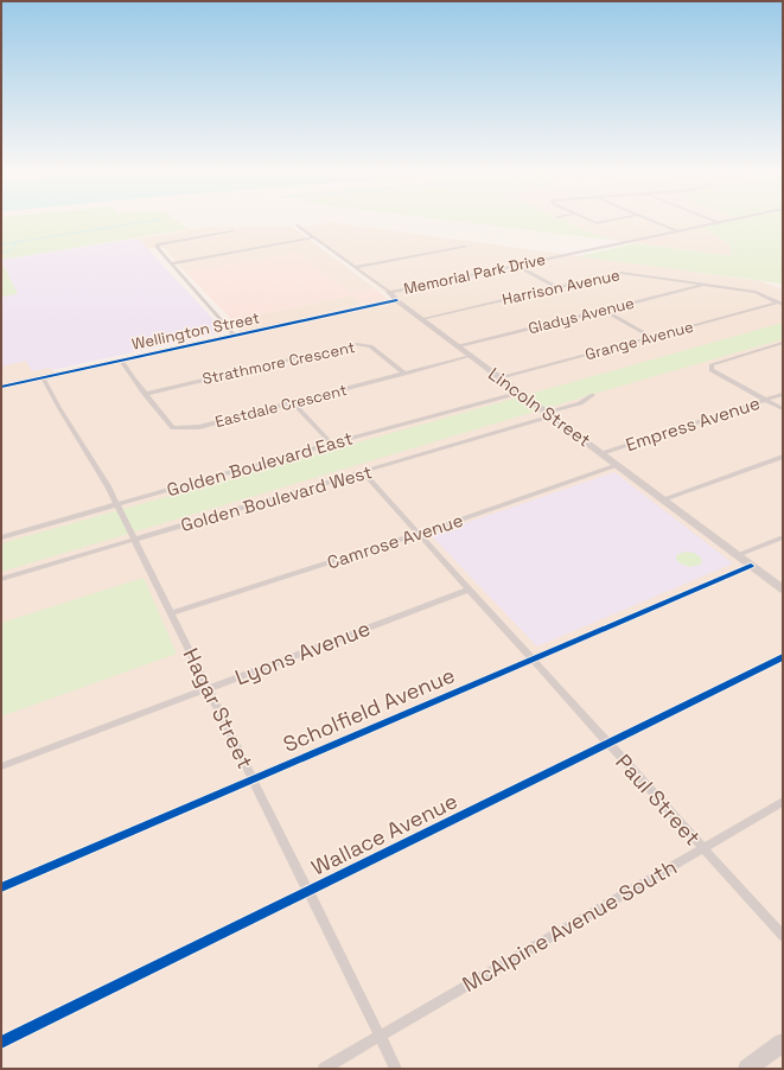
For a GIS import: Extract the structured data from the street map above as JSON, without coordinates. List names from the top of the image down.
{
  "streets": {
    "main road": ["Memorial Park Drive", "Lincoln Street"],
    "street": [
      "Harrison Avenue",
      "Gladys Avenue",
      "Wellington Street",
      "Grange Avenue",
      "Strathmore Crescent",
      "Eastdale Crescent",
      "Empress Avenue",
      "Golden Boulevard East",
      "Golden Boulevard West",
      "Camrose Avenue",
      "Lyons Avenue",
      "Hagar Street",
      "Scholfield Avenue",
      "Paul Street",
      "Wallace Avenue",
      "McAlpine Avenue South"
    ]
  },
  "crossings": [
    ["Memorial Park Drive", "Lincoln Street"],
    ["Harrison Avenue", "Gladys Avenue"],
    ["Harrison Avenue", "Grange Avenue"],
    ["Harrison Avenue", "Lincoln Street"],
    ["Gladys Avenue", "Lincoln Street"],
    ["Wellington Street", "Eastdale Crescent"],
    ["Wellington Street", "Lincoln Street"],
    ["Wellington Street", "Hagar Street"],
    ["Grange Avenue", "Lincoln Street"],
    ["Strathmore Crescent", "Eastdale Crescent"],
    ["Eastdale Crescent", "Lincoln Street"],
    ["Lincoln Street", "Empress Avenue"],
    ["Lincoln Street", "Golden Boulevard East"],
    ["Lincoln Street", "Golden Boulevard West"],
    ["Lincoln Street", "Camrose Avenue"],
    ["Lincoln Street", "Scholfield Avenue"],
    ["Golden Boulevard East", "Hagar Street"],
    ["Golden Boulevard West", "Hagar Street"],
    ["Golden Boulevard West", "Paul Street"],
    ["Camrose Avenue", "Hagar Street"],
    ["Camrose Avenue", "Paul Street"],
    ["Lyons Avenue", "Hagar Street"],
    ["Lyons Avenue", "Paul Street"],
    ["Hagar Street", "Scholfield Avenue"],
    ["Hagar Street", "Wallace Avenue"],
    ["Hagar Street", "McAlpine Avenue South"],
    ["Scholfield Avenue", "Paul Street"],
    ["Paul Street", "Wallace Avenue"],
    ["Paul Street", "McAlpine Avenue South"]
  ]
}
